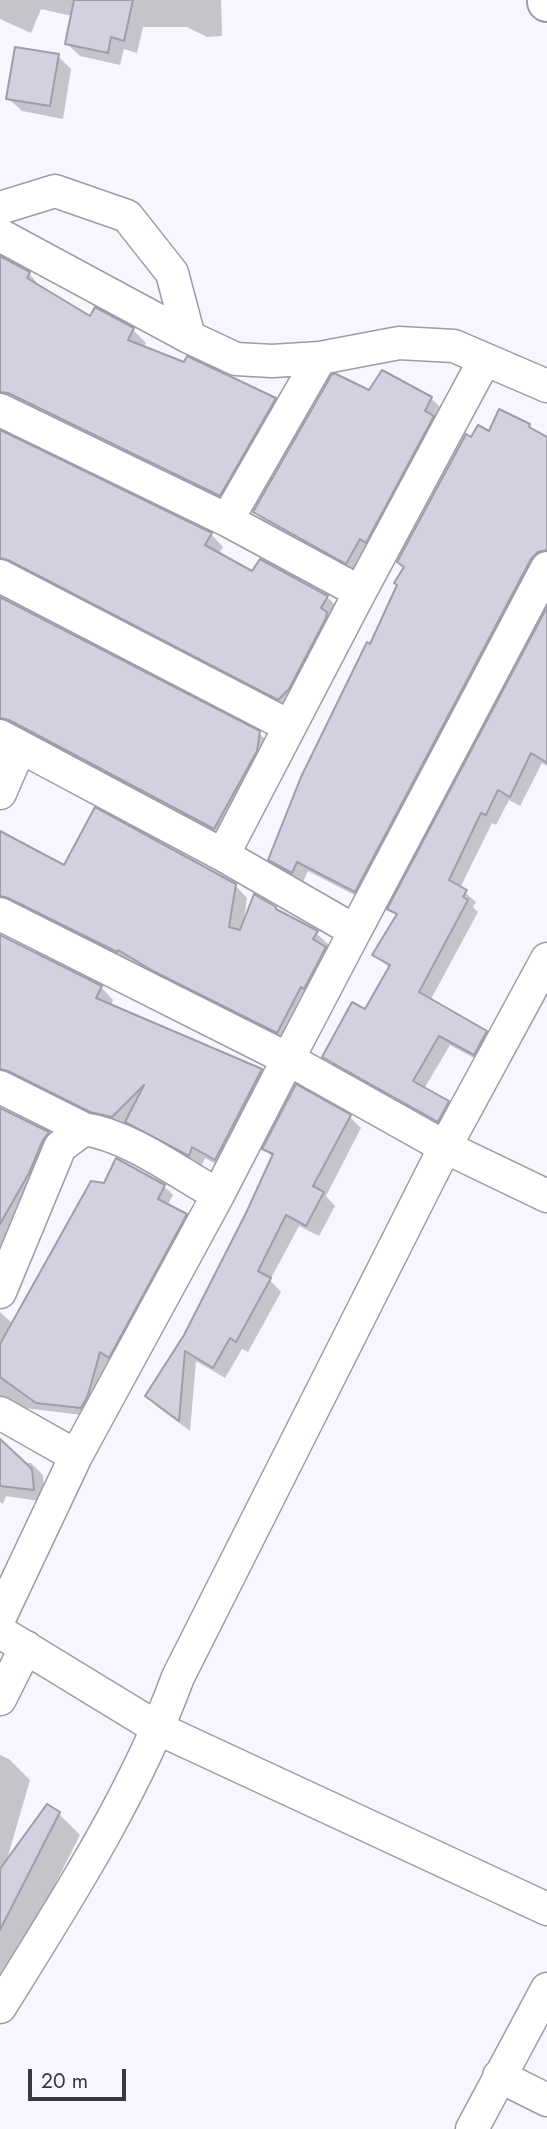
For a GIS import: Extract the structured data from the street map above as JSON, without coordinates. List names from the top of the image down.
{
  "scale_bar": "20 m"
}
